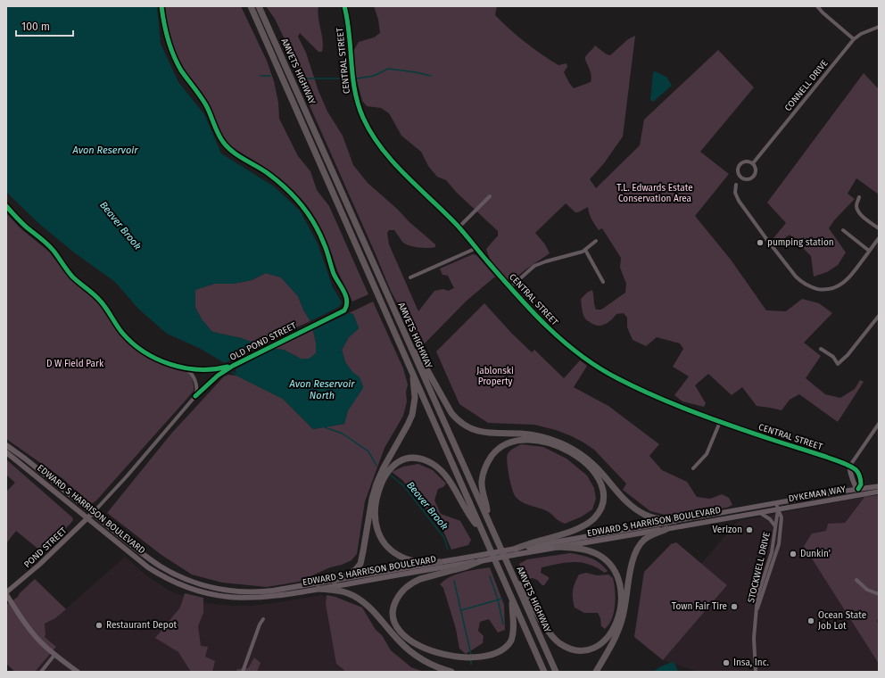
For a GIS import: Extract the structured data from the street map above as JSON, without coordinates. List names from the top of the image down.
{
  "streets": {
    "highway": ["AMVETS HIGHWAY"],
    "main road": ["EDWARD S HARRISON BOULEVARD"],
    "street": [
      "CENTRAL STREET",
      "CONNELL DRIVE",
      "OLD POND STREET",
      "DYKEMAN WAY",
      "POND STREET",
      "STOCKWELL DRIVE"
    ]
  },
  "crossings": [
    ["OLD POND STREET", "EDWARD S HARRISON BOULEVARD"],
    ["OLD POND STREET", "POND STREET"],
    ["DYKEMAN WAY", "EDWARD S HARRISON BOULEVARD"],
    ["DYKEMAN WAY", "STOCKWELL DRIVE"],
    ["EDWARD S HARRISON BOULEVARD", "POND STREET"],
    ["EDWARD S HARRISON BOULEVARD", "STOCKWELL DRIVE"]
  ],
  "water": ["Avon Reservoir", "Beaver Brook", "Avon Reservoir North"],
  "parks": ["T.L. Edwards Estate Conservation Area", "D W Field Park", "Jablonski Property"],
  "places": [
    "pumping station",
    "Verizon",
    "Dunkin'",
    "Town Fair Tire",
    "Ocean State Job Lot",
    "Restaurant Depot",
    "Insa, Inc."
  ],
  "scale_bar": "100 m"
}
